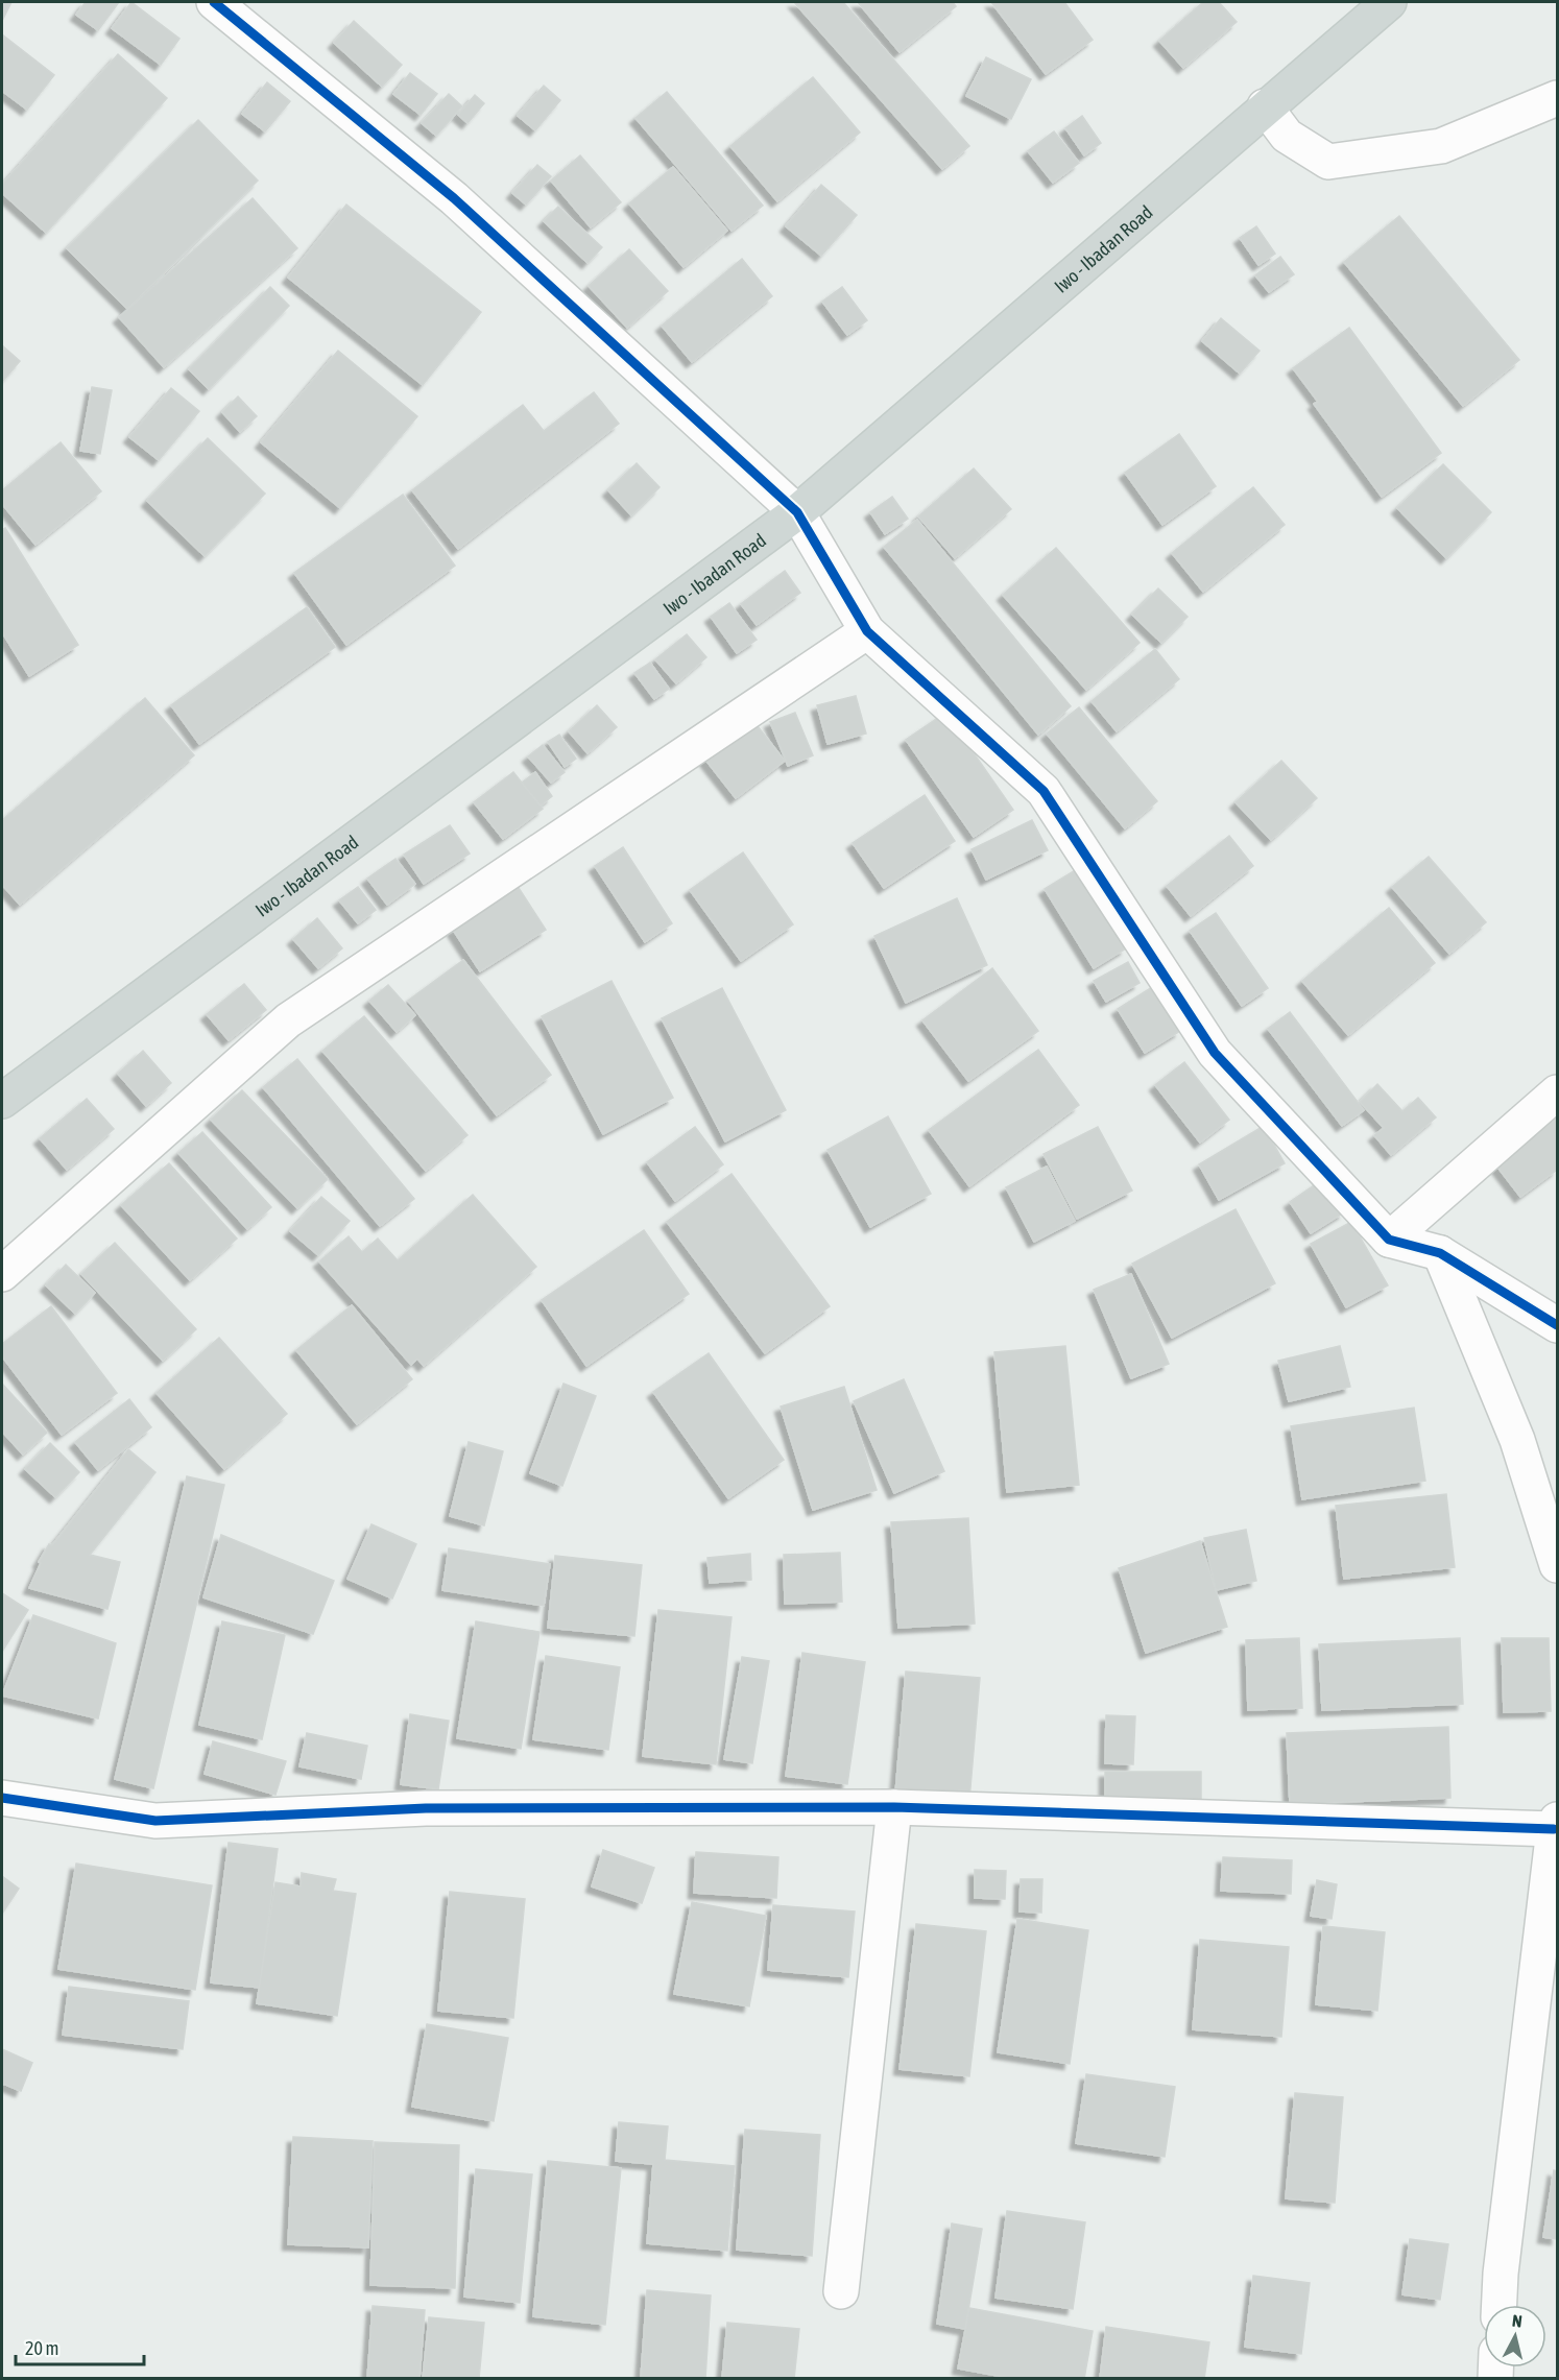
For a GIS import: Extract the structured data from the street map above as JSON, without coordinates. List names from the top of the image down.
{
  "streets": {
    "main road": ["Iwo - Ibadan Road"]
  },
  "scale_bar": "20 m",
  "north": "top"
}
